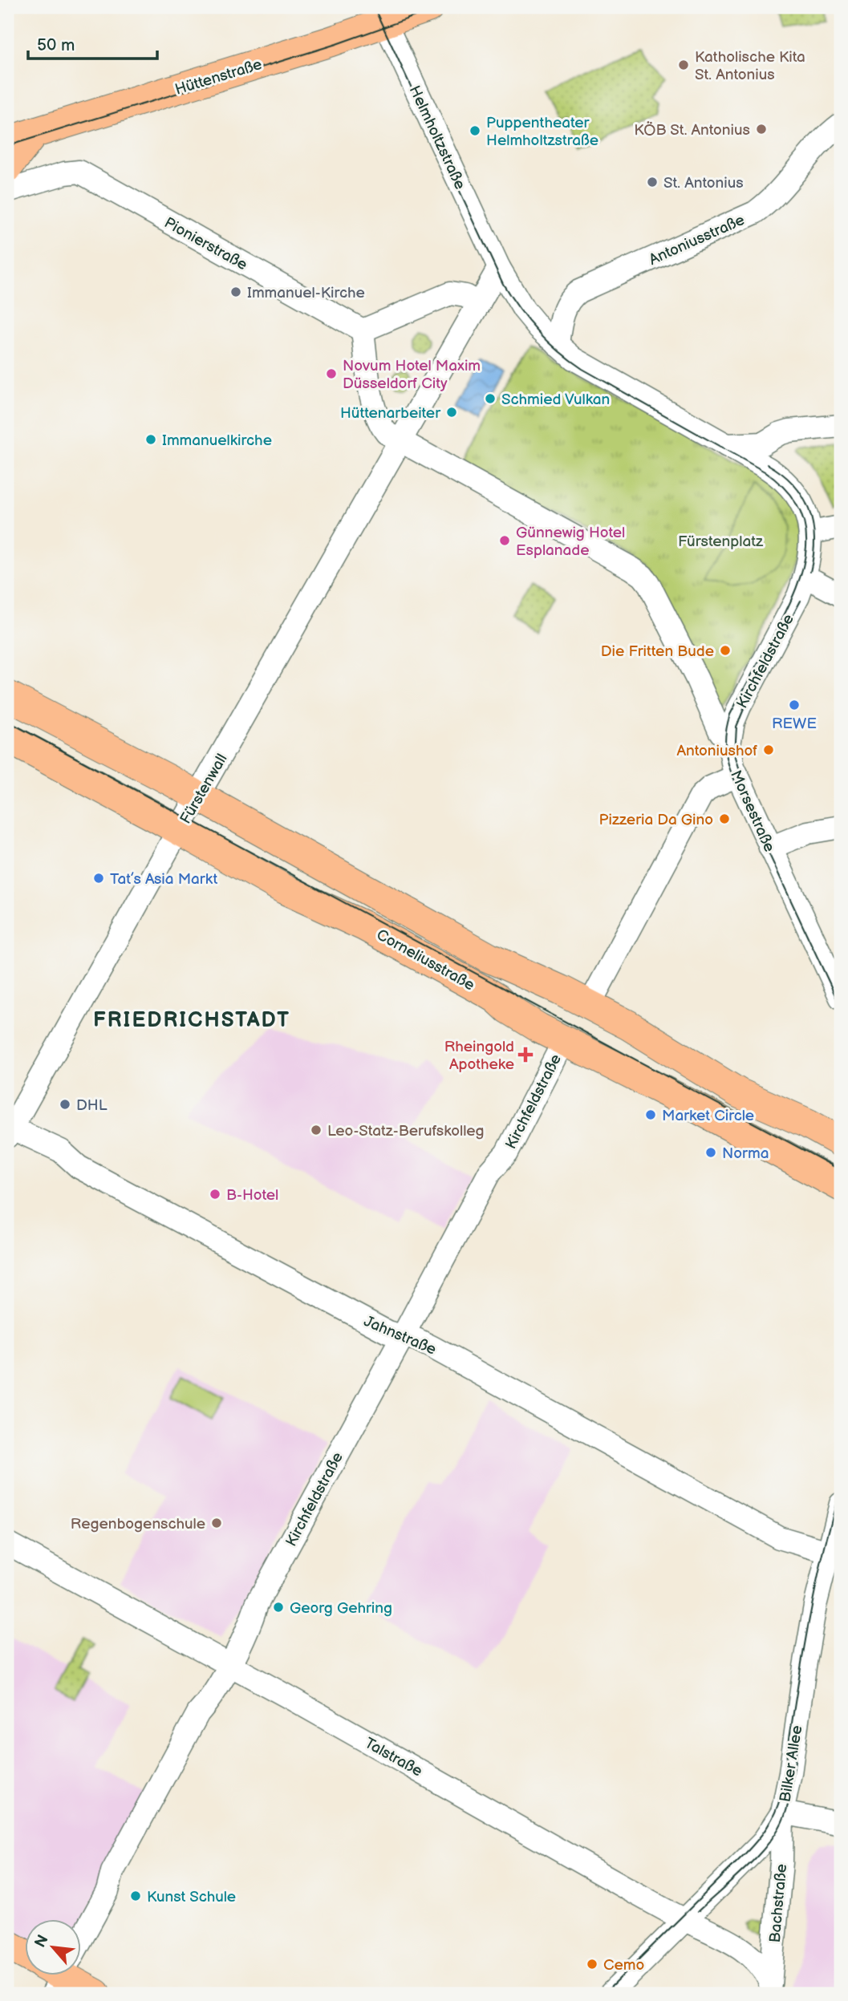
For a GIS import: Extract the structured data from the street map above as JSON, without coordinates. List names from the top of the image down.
{
  "streets": {
    "main road": ["Hüttenstraße", "Corneliusstraße"],
    "street": [
      "Helmholtzstraße",
      "Antoniusstraße",
      "Pionierstraße",
      "Kirchfeldstraße",
      "Fürstenwall",
      "Morsestraße",
      "Jahnstraße",
      "Talstraße",
      "Bilker Allee",
      "Bachstraße"
    ]
  },
  "crossings": [
    ["Hüttenstraße", "Helmholtzstraße"],
    ["Kirchfeldstraße", "Morsestraße"],
    ["Kirchfeldstraße", "Corneliusstraße"],
    ["Kirchfeldstraße", "Jahnstraße"],
    ["Kirchfeldstraße", "Talstraße"],
    ["Fürstenwall", "Morsestraße"],
    ["Fürstenwall", "Corneliusstraße"],
    ["Fürstenwall", "Jahnstraße"],
    ["Jahnstraße", "Bilker Allee"],
    ["Talstraße", "Bilker Allee"],
    ["Talstraße", "Bachstraße"],
    ["Bilker Allee", "Bachstraße"]
  ],
  "districts": ["FRIEDRICHSTADT"],
  "parks": ["Fürstenplatz"],
  "places": {
    "other": [
      "Katholische Kita St. Antonius",
      "KÖB St. Antonius",
      "Puppentheater Helmholtzstraße",
      "St. Antonius",
      "Immanuel-Kirche",
      "Novum Hotel Maxim Düsseldorf City",
      "Schmied Vulkan",
      "Hüttenarbeiter",
      "Immanuelkirche",
      "Günnewig Hotel Esplanade",
      "Die Fritten Bude",
      "REWE",
      "Antoniushof",
      "Pizzeria Da Gino",
      "Tat’s Asia Markt",
      "DHL",
      "Market Circle",
      "Leo-Statz-Berufskolleg",
      "Norma",
      "B-Hotel",
      "Regenbogenschule",
      "Georg Gehring",
      "Kunst Schule",
      "Cemo"
    ],
    "health": ["Rheingold Apotheke"]
  },
  "scale_bar": "50 m",
  "north": "top left"
}
